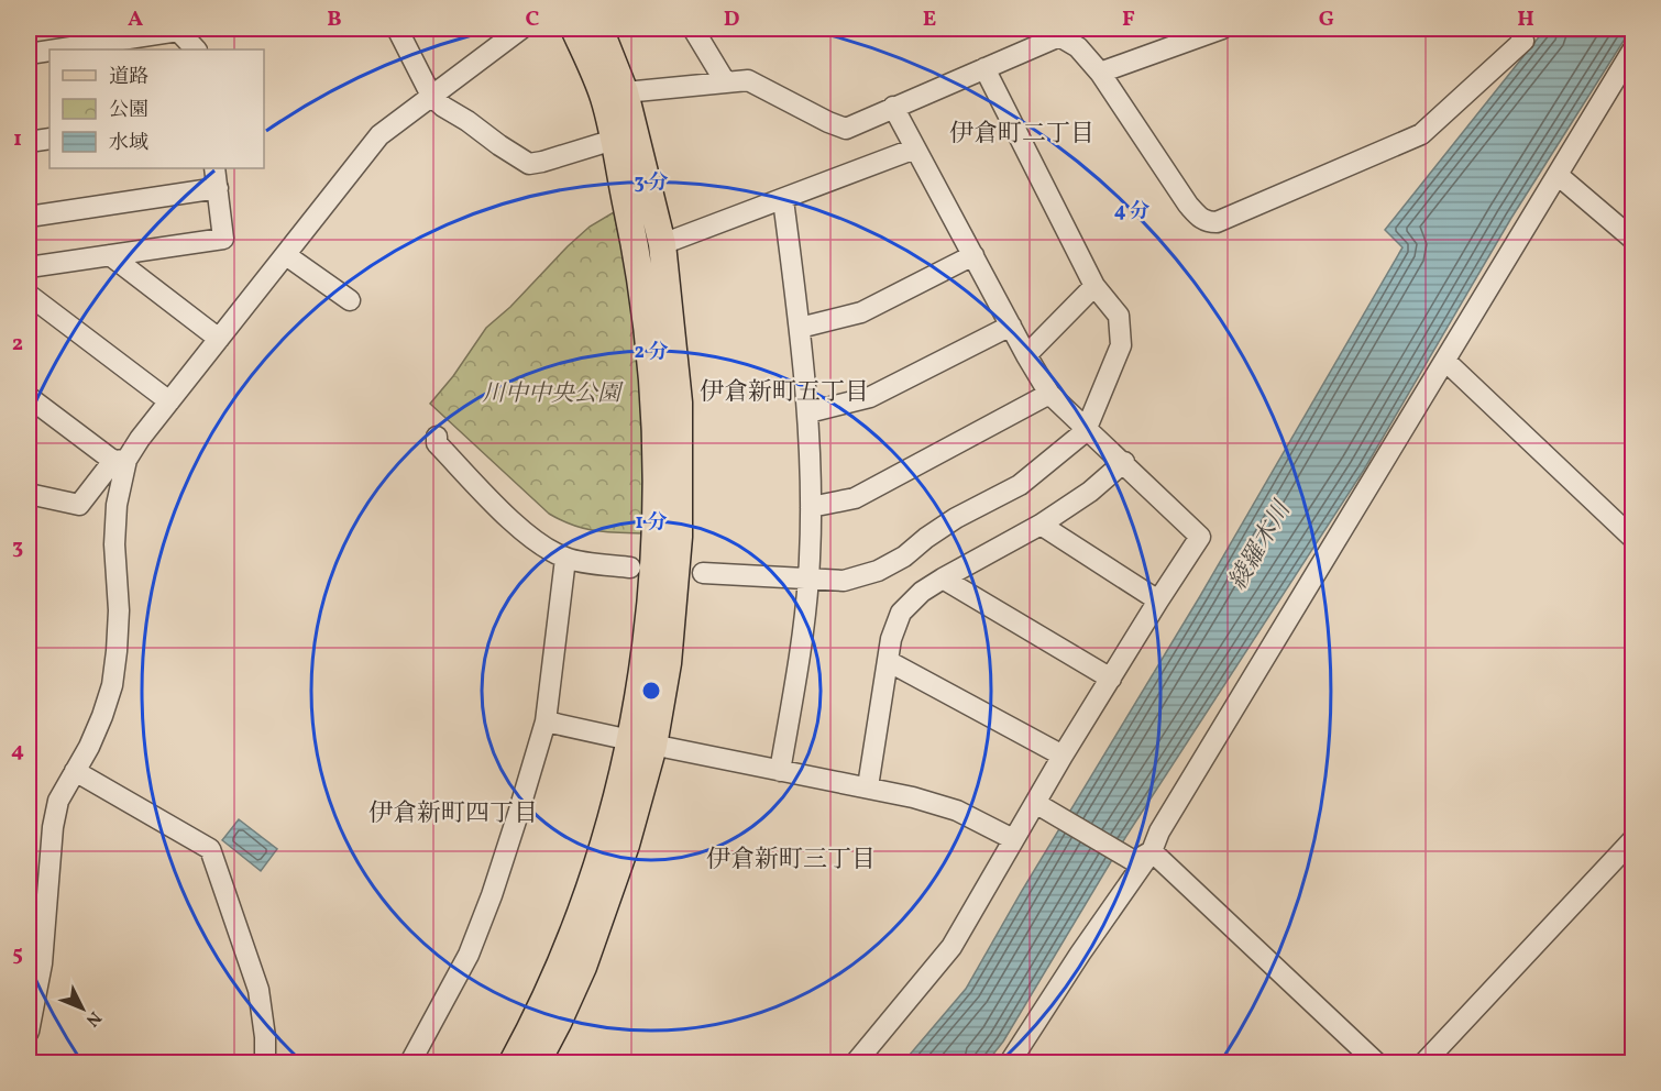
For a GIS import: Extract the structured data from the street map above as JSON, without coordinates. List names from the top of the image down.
{
  "districts": [
    "伊倉町二丁目",
    "伊倉新町五丁目",
    "伊倉新町四丁目",
    "伊倉新町三丁目"
  ],
  "water": ["綾羅木川"],
  "parks": ["川中中央公園"],
  "legend": ["道路", "公園", "水域"],
  "north": "bottom right",
  "grid": {
    "columns": [
      "A",
      "B",
      "C",
      "D",
      "E",
      "F",
      "G",
      "H"
    ],
    "rows": [
      "1",
      "2",
      "3",
      "4",
      "5"
    ]
  },
  "rings": [
    "3 分",
    "4 分",
    "2 分",
    "1 分"
  ]
}
